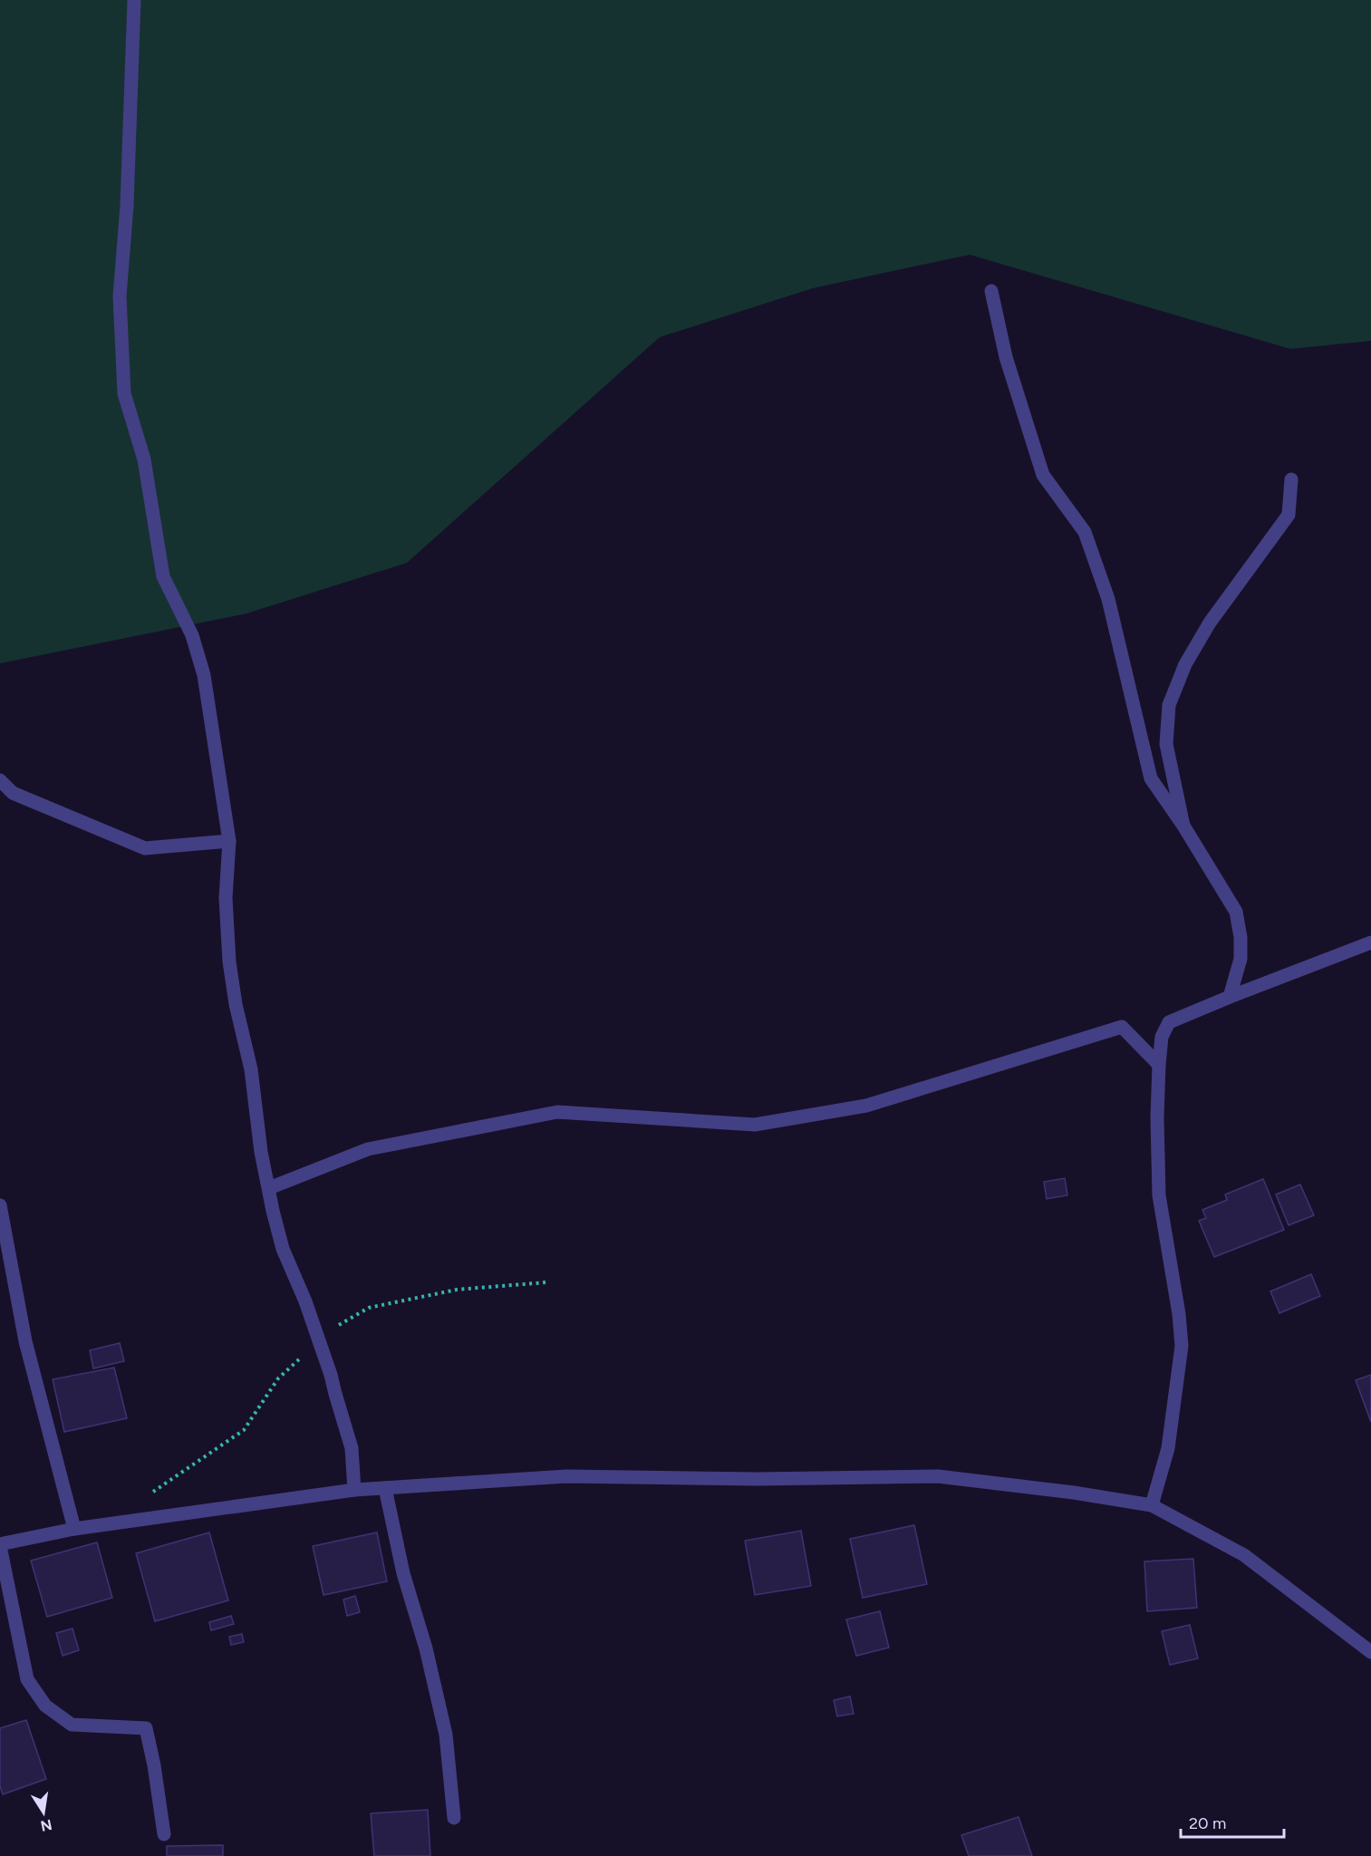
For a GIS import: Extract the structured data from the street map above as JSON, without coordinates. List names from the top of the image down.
{
  "scale_bar": "20 m",
  "north": "bottom"
}
